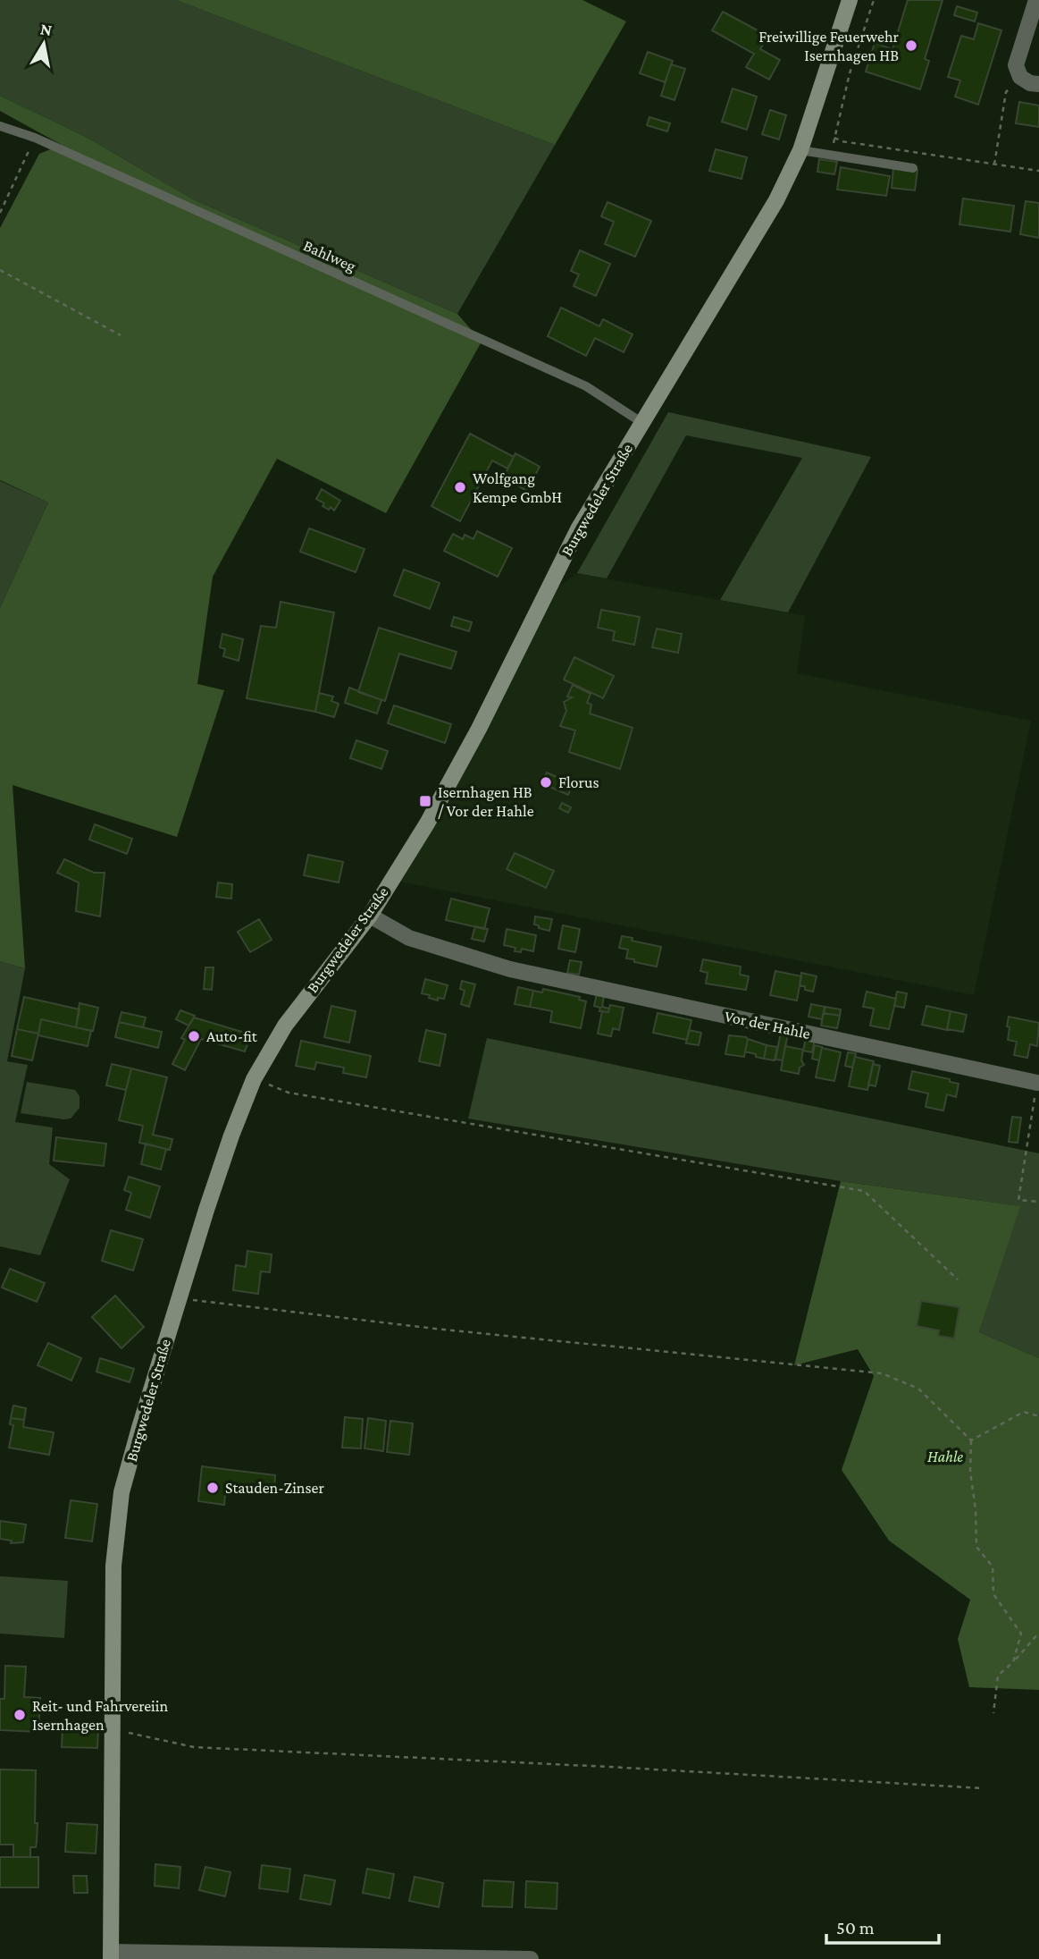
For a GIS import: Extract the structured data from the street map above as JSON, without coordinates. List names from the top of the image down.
{
  "streets": {
    "main road": ["Burgwedeler Straße"],
    "street": ["Vor der Hahle"],
    "lane": ["Bahlweg"]
  },
  "crossings": [
    ["Bahlweg", "Burgwedeler Straße"],
    ["Burgwedeler Straße", "Vor der Hahle"]
  ],
  "parks": ["Hahle"],
  "places": {
    "other": [
      "Freiwillige Feuerwehr Isernhagen HB",
      "Wolfgang Kempe GmbH",
      "Florus",
      "Auto-fit",
      "Stauden-Zinser",
      "Reit- und Fahrvereiin Isernhagen"
    ],
    "transit": ["Isernhagen HB / Vor der Hahle"]
  },
  "scale_bar": "50 m",
  "north": "top"
}
